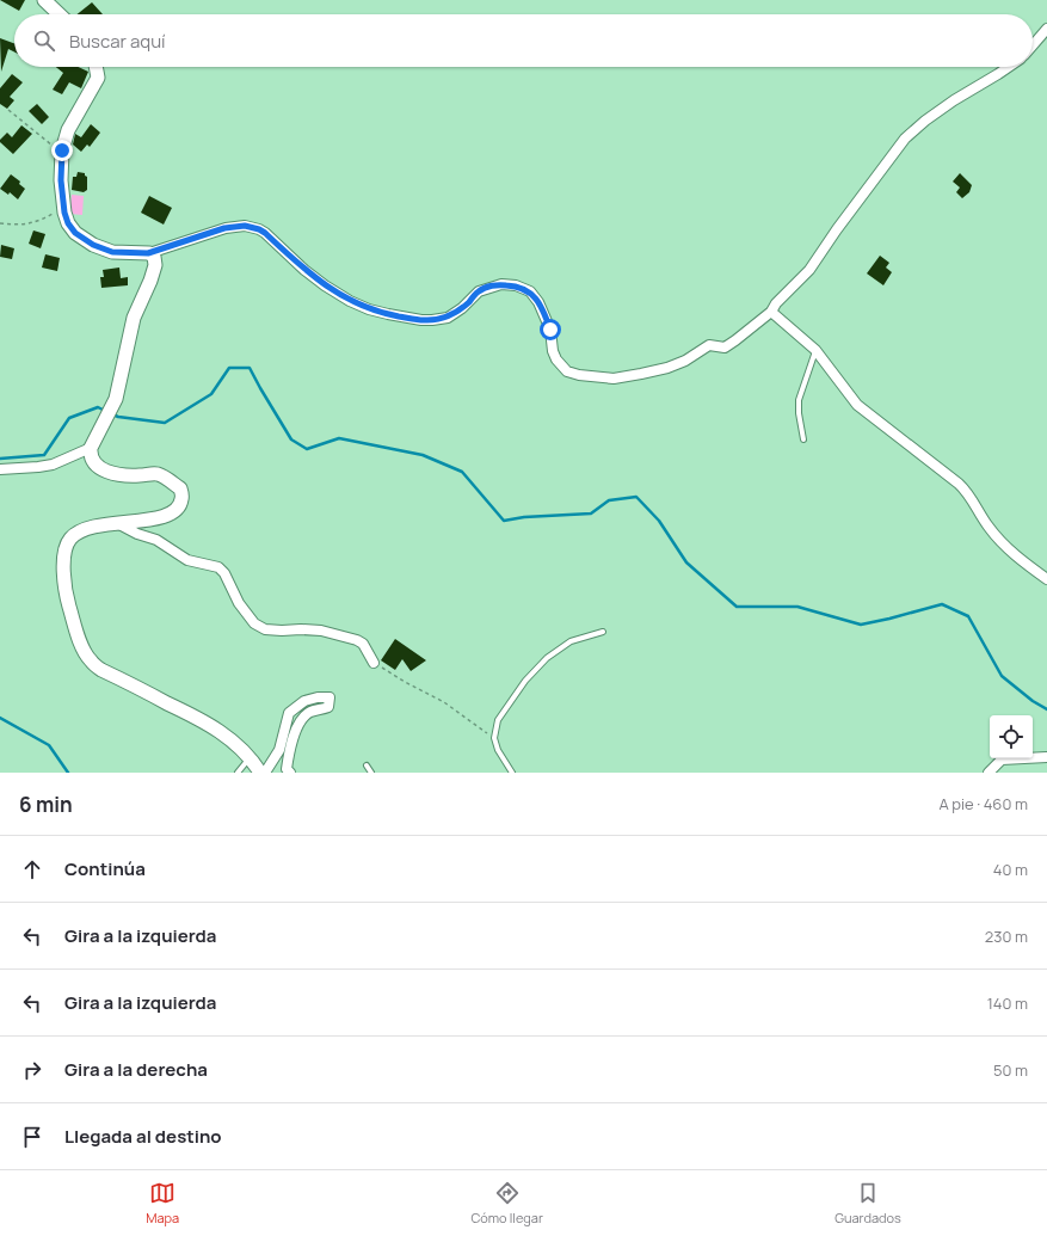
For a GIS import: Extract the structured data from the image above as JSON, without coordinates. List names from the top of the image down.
{
  "page": {
    "search": "Buscar aquí",
    "heading": ["6 min", "A pie · 460 m"],
    "list": [
      ["Continúa", "40 m"],
      ["Gira a la izquierda", "230 m"],
      ["Gira a la izquierda", "140 m"],
      ["Gira a la derecha", "50 m"],
      "Llegada al destino"
    ],
    "nav": ["Mapa", "Cómo llegar", "Guardados"]
  }
}
